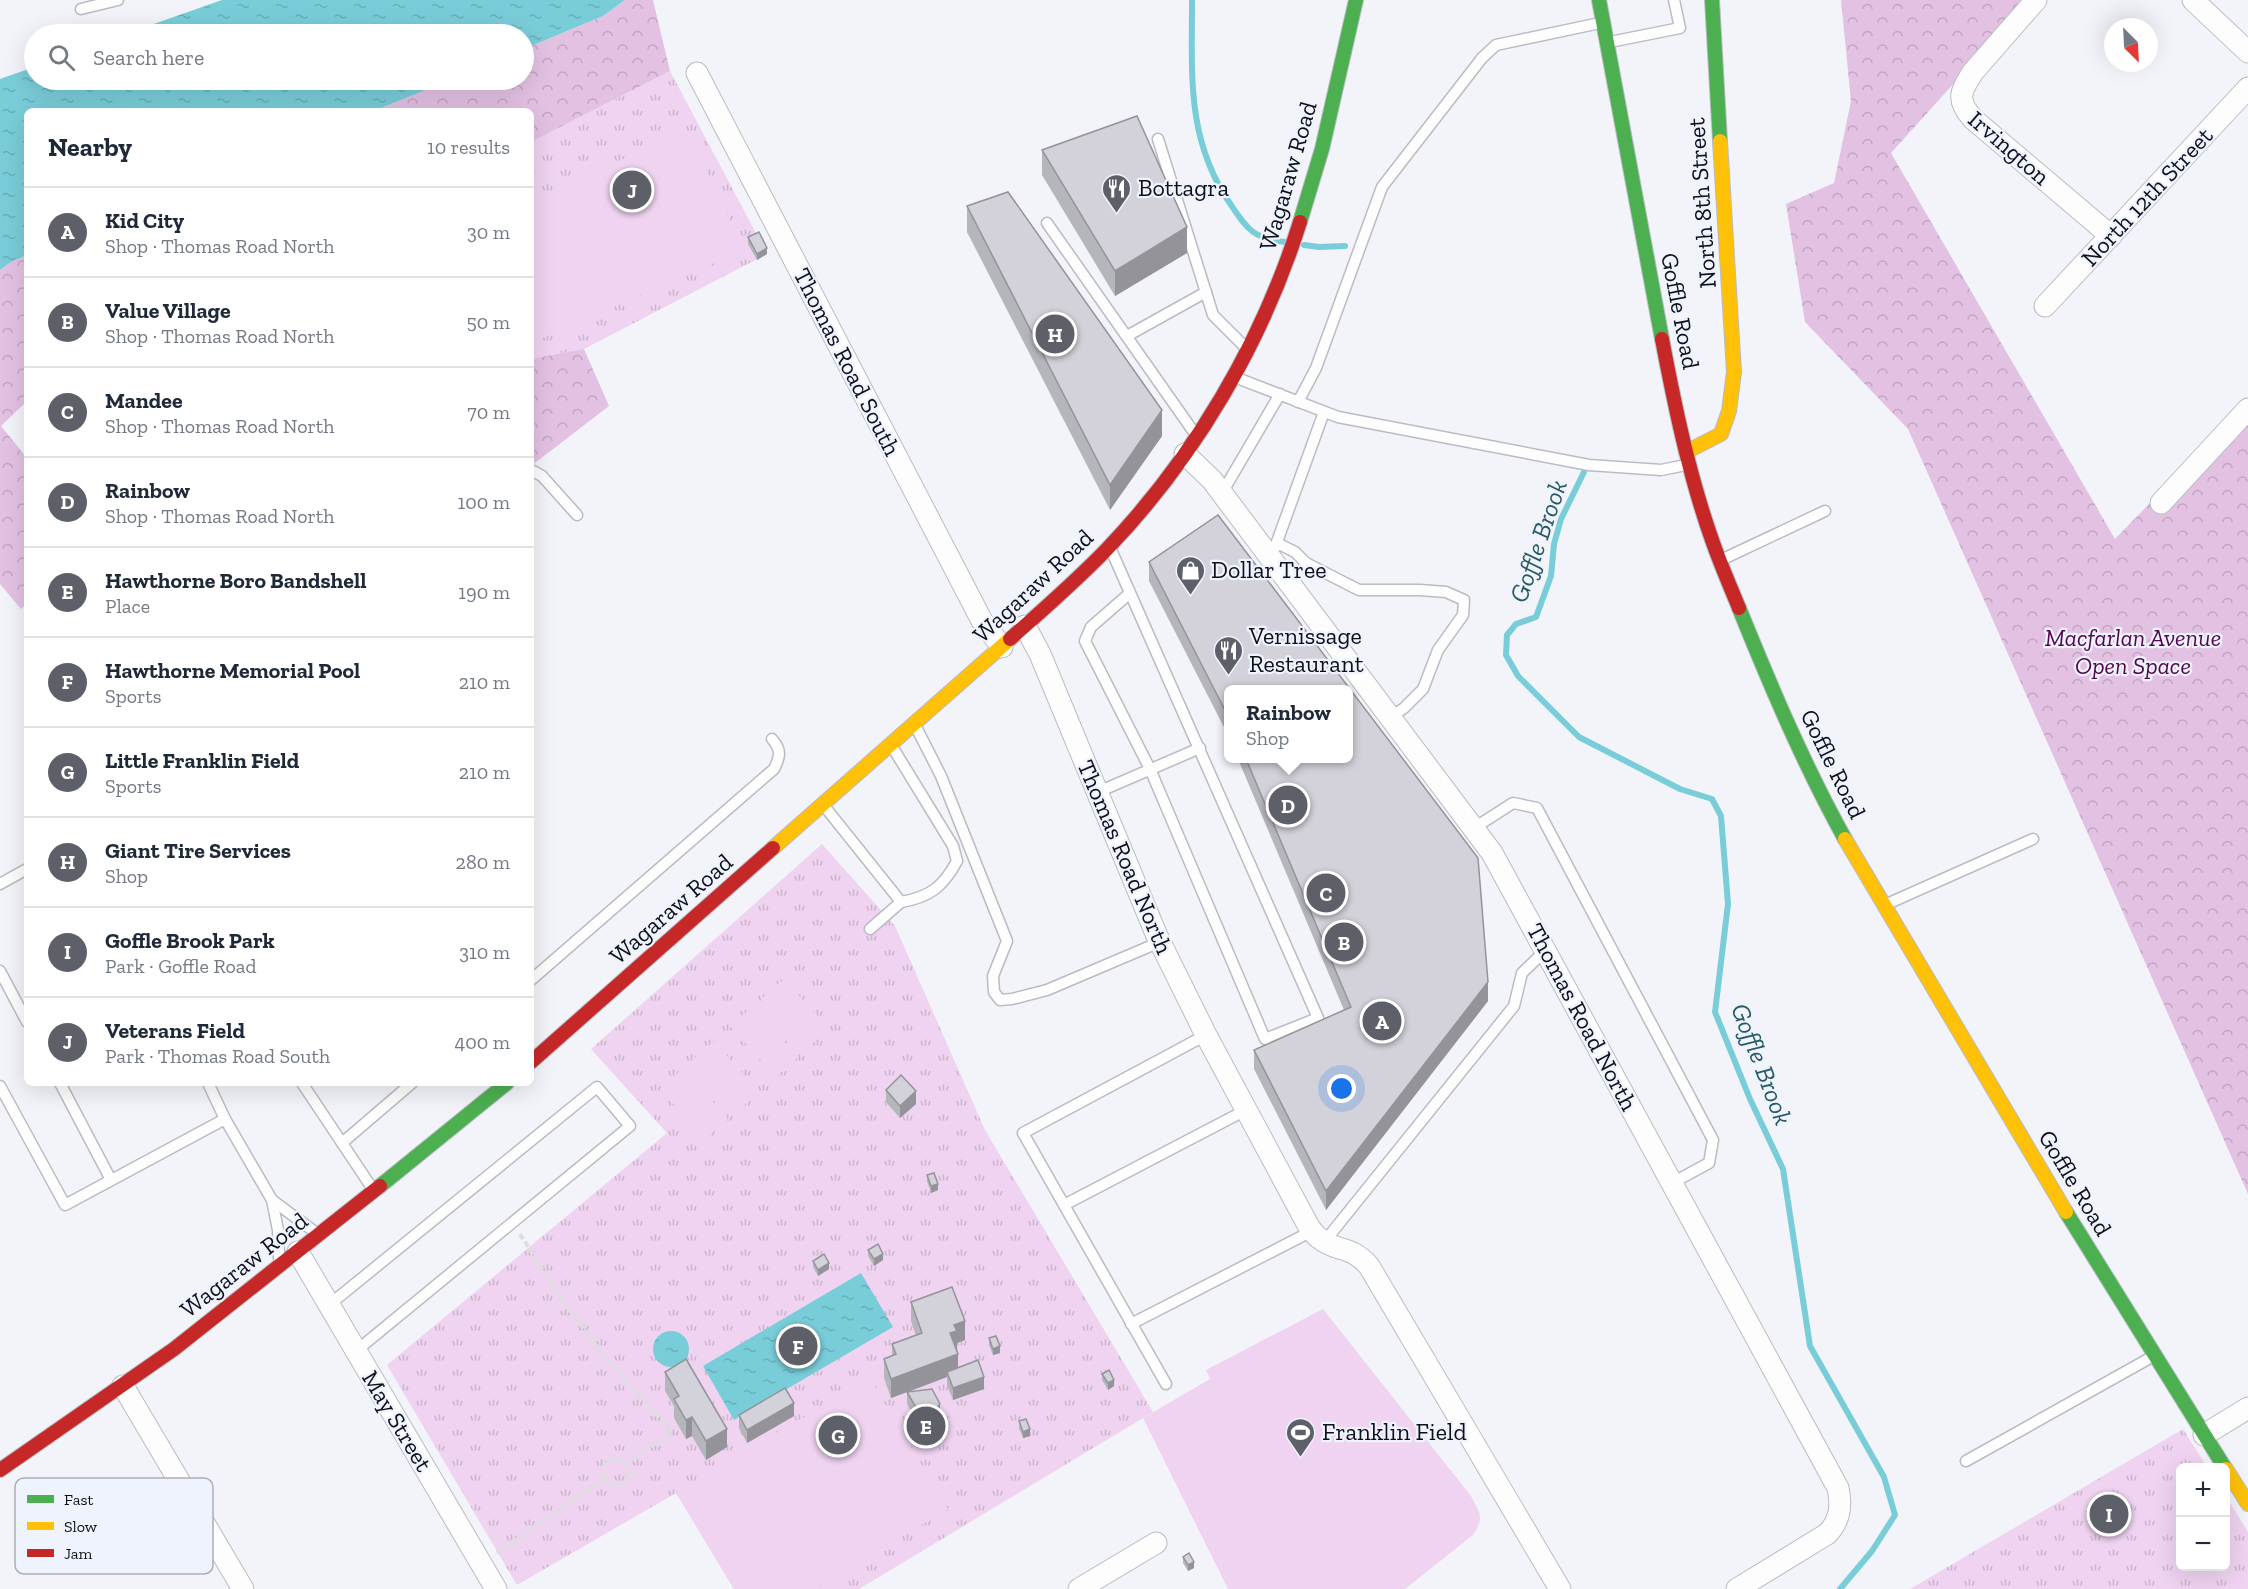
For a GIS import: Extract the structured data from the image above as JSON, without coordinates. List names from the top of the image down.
{
  "streets": {
    "main road": ["Wagaraw Road", "North 8th Street", "Goffle Road"],
    "street": [
      "Irvington",
      "North 12th Street",
      "Thomas Road South",
      "Thomas Road North",
      "May Street"
    ]
  },
  "crossings": [
    ["Irvington", "North 12th Street"],
    ["Wagaraw Road", "Thomas Road South"],
    ["Wagaraw Road", "Thomas Road North"],
    ["Wagaraw Road", "May Street"],
    ["North 8th Street", "Goffle Road"]
  ],
  "water": ["Goffle Brook"],
  "parks": ["Macfarlan Avenue Open Space"],
  "places": {
    "restaurant": ["Bottagra", "Vernissage Restaurant"],
    "shop": ["Dollar Tree"],
    "sports": ["Franklin Field"]
  },
  "legend": ["Fast", "Slow", "Jam"],
  "north": "bottom right",
  "page": {
    "search": "Search here",
    "heading": ["Nearby", "10 results"],
    "pins": [
      "J",
      "H",
      "D",
      "C",
      "B",
      "A",
      "F",
      "E",
      "G",
      "I"
    ],
    "list": [
      {
        "mark": "A",
        "name": "Kid City",
        "note": "Shop · Thomas Road North",
        "value": "30 m"
      },
      {
        "mark": "B",
        "name": "Value Village",
        "note": "Shop · Thomas Road North",
        "value": "50 m"
      },
      {
        "mark": "C",
        "name": "Mandee",
        "note": "Shop · Thomas Road North",
        "value": "70 m"
      },
      {
        "mark": "D",
        "name": "Rainbow",
        "note": "Shop · Thomas Road North",
        "value": "100 m"
      },
      {
        "mark": "E",
        "name": "Hawthorne Boro Bandshell",
        "note": "Place",
        "value": "190 m"
      },
      {
        "mark": "F",
        "name": "Hawthorne Memorial Pool",
        "note": "Sports",
        "value": "210 m"
      },
      {
        "mark": "G",
        "name": "Little Franklin Field",
        "note": "Sports",
        "value": "210 m"
      },
      {
        "mark": "H",
        "name": "Giant Tire Services",
        "note": "Shop",
        "value": "280 m"
      },
      {
        "mark": "I",
        "name": "Goffle Brook Park",
        "note": "Park · Goffle Road",
        "value": "310 m"
      },
      {
        "mark": "J",
        "name": "Veterans Field",
        "note": "Park · Thomas Road South",
        "value": "400 m"
      }
    ],
    "popup": ["Rainbow", "Shop"],
    "map_buttons": ["+", "−"]
  }
}
